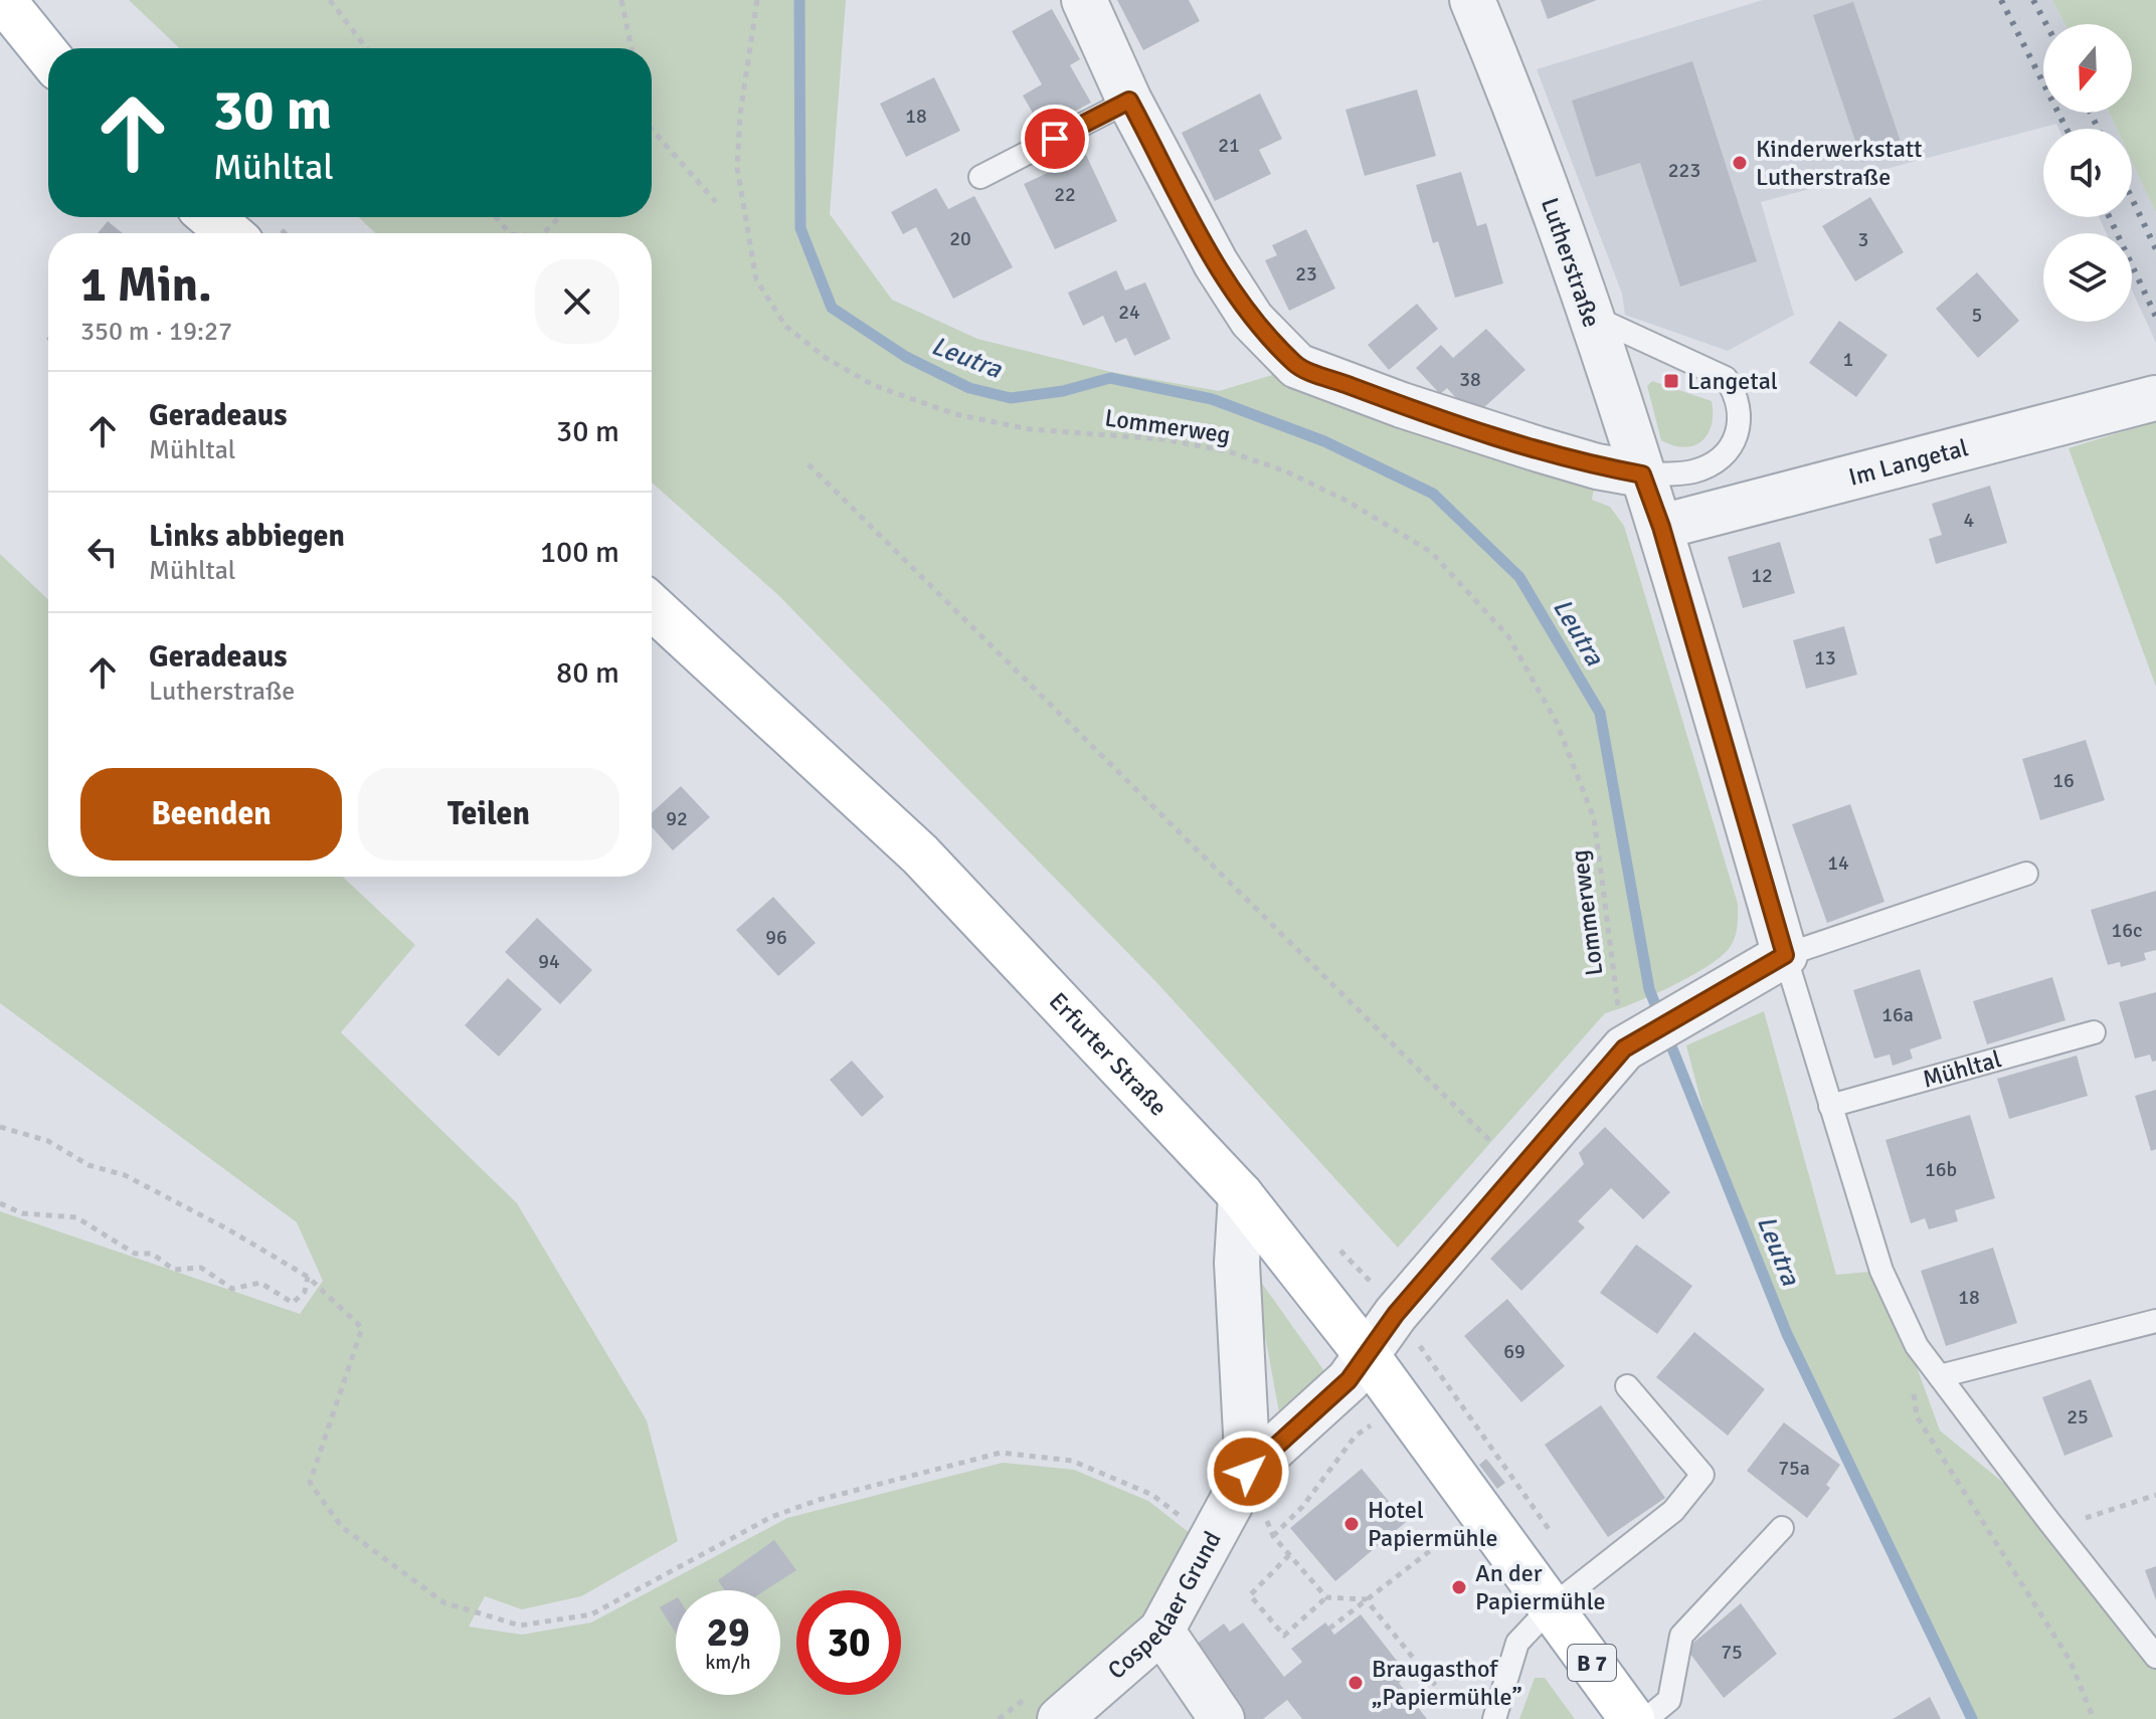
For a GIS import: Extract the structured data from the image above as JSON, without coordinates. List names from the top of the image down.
{
  "streets": {
    "main road": ["Erfurter Straße", "B 7"],
    "street": ["Lutherstraße", "Im Langetal", "Cospedaer Grund"],
    "lane": ["Mühltal"],
    "path": ["Lommerweg"]
  },
  "crossings": [
    ["Lutherstraße", "Im Langetal"],
    ["Erfurter Straße", "Cospedaer Grund"],
    ["Erfurter Straße", "B 7"]
  ],
  "water": ["Leutra"],
  "places": {
    "other": [
      "Kinderwerkstatt Lutherstraße",
      "Hotel Papiermühle",
      "An der Papiermühle",
      "Braugasthof „Papiermühle”"
    ],
    "transit": ["Langetal"]
  },
  "house_numbers": [
    "18",
    "21",
    "223",
    "22",
    "20",
    "3",
    "23",
    "24",
    "5",
    "1",
    "38",
    "4",
    "12",
    "13",
    "16",
    "92",
    "14",
    "16c",
    "96",
    "94",
    "16a",
    "16b",
    "18",
    "69",
    "25",
    "75a",
    "75"
  ],
  "north": "bottom",
  "page": {
    "turn": ["30 m", "Mühltal"],
    "heading": ["1 Min.", "350 m · 19:27"],
    "list": [
      {
        "name": "Geradeaus",
        "note": "Mühltal",
        "value": "30 m"
      },
      {
        "name": "Links abbiegen",
        "note": "Mühltal",
        "value": "100 m"
      },
      {
        "name": "Geradeaus",
        "note": "Lutherstraße",
        "value": "80 m"
      }
    ],
    "buttons": ["Beenden", "Teilen"],
    "speed": "29 km/h",
    "limit": "30"
  }
}
